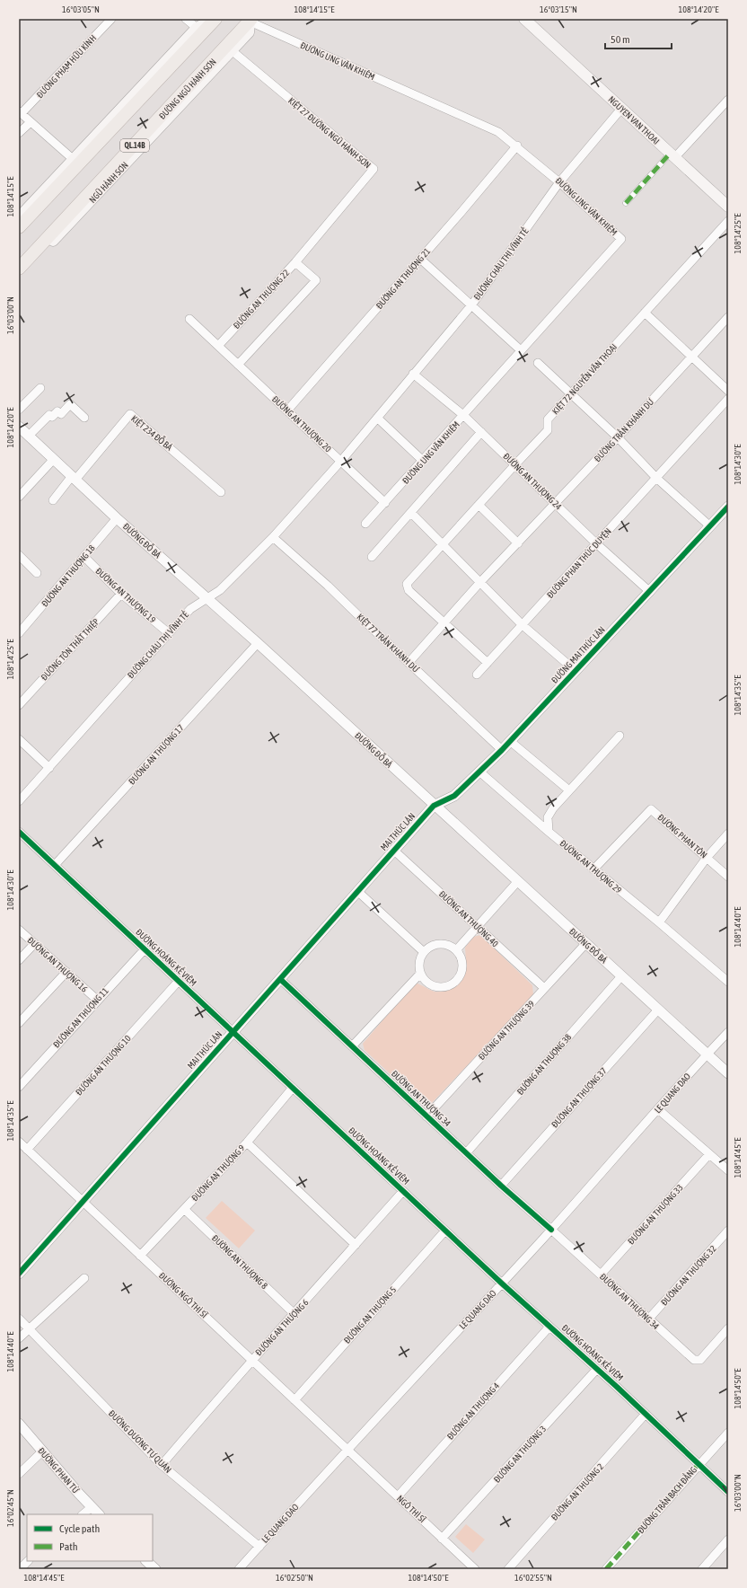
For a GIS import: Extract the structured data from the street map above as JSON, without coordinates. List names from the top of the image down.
{
  "streets": {
    "highway": ["ĐƯỜNG NGŨ HÀNH SƠN", "QL.14B"],
    "main road": ["NGUYEN VAN THOAI", "NGŨ HÀNH SƠN"],
    "street": [
      "ĐƯỜNG UNG VĂN KHIÊM",
      "ĐƯỜNG PHẠM HỮU KÍNH",
      "KIỆT 27 ĐƯỜNG NGŨ HÀNH SƠN",
      "ĐƯỜNG CHÂU THỊ VĨNH TẾ",
      "ĐƯỜNG AN THƯỢNG 21",
      "ĐƯỜNG AN THƯỢNG 22",
      "KIỆT 72 NGUYỄN VĂN THOẠI",
      "ĐƯỜNG AN THƯỢNG 20",
      "ĐƯỜNG TRẦN KHÁNH DƯ",
      "KIỆT 234 ĐỖ BÁ",
      "ĐƯỜNG AN THƯỢNG 24",
      "ĐƯỜNG ĐỖ BÁ",
      "ĐƯỜNG PHAN THÚC DUYỆN",
      "ĐƯỜNG AN THƯỢNG 18",
      "ĐƯỜNG AN THƯỢNG 19",
      "KIỆT 77 TRẦN KHÁNH DƯ",
      "ĐƯỜNG TÔN THẤT THIỆP",
      "ĐƯỜNG MAI THÚC LÂN",
      "ĐƯỜNG AN THƯỢNG 17",
      "MAI THÚC LÂN",
      "ĐƯỜNG PHAN TÔN",
      "ĐƯỜNG AN THƯỢNG 29",
      "ĐƯỜNG AN THƯỢNG 40",
      "ĐƯỜNG HOÀNG KẾ VIÊM",
      "ĐƯỜNG AN THƯỢNG 16",
      "ĐƯỜNG AN THƯỢNG 11",
      "ĐƯỜNG AN THƯỢNG 39",
      "ĐƯỜNG AN THƯỢNG 38",
      "ĐƯỜNG AN THƯỢNG 10",
      "LE QUANG DAO",
      "ĐƯỜNG AN THƯỢNG 37",
      "ĐƯỜNG AN THƯỢNG 34",
      "ĐƯỜNG AN THƯỢNG 9",
      "ĐƯỜNG AN THƯỢNG 33",
      "ĐƯỜNG AN THƯỢNG 8",
      "ĐƯỜNG AN THƯỢNG 32",
      "ĐƯỜNG NGÔ THÌ SĨ",
      "ĐƯỜNG AN THƯỢNG 5",
      "ĐƯỜNG AN THƯỢNG 6",
      "ĐƯỜNG AN THƯỢNG 4",
      "ĐƯỜNG DƯƠNG TỰ QUÁN",
      "ĐƯỜNG AN THƯỢNG 3",
      "ĐƯỜNG PHAN TỨ",
      "ĐƯỜNG AN THƯỢNG 2",
      "ĐƯỜNG TRẦN BẠCH ĐẰNG",
      "NGÔ THÌ SĨ"
    ]
  },
  "crossings": [
    ["ĐƯỜNG UNG VĂN KHIÊM", "ĐƯỜNG NGŨ HÀNH SƠN"],
    ["ĐƯỜNG UNG VĂN KHIÊM", "ĐƯỜNG CHÂU THỊ VĨNH TẾ"],
    ["ĐƯỜNG UNG VĂN KHIÊM", "ĐƯỜNG AN THƯỢNG 21"],
    ["ĐƯỜNG UNG VĂN KHIÊM", "ĐƯỜNG AN THƯỢNG 20"],
    ["ĐƯỜNG UNG VĂN KHIÊM", "ĐƯỜNG AN THƯỢNG 24"],
    ["ĐƯỜNG NGŨ HÀNH SƠN", "KIỆT 27 ĐƯỜNG NGŨ HÀNH SƠN"],
    ["ĐƯỜNG NGŨ HÀNH SƠN", "NGŨ HÀNH SƠN"],
    ["NGUYEN VAN THOAI", "ĐƯỜNG CHÂU THỊ VĨNH TẾ"],
    ["KIỆT 27 ĐƯỜNG NGŨ HÀNH SƠN", "NGŨ HÀNH SƠN"],
    ["KIỆT 27 ĐƯỜNG NGŨ HÀNH SƠN", "ĐƯỜNG AN THƯỢNG 22"],
    ["ĐƯỜNG CHÂU THỊ VĨNH TẾ", "ĐƯỜNG AN THƯỢNG 20"],
    ["ĐƯỜNG CHÂU THỊ VĨNH TẾ", "ĐƯỜNG AN THƯỢNG 24"],
    ["ĐƯỜNG CHÂU THỊ VĨNH TẾ", "ĐƯỜNG ĐỖ BÁ"],
    ["ĐƯỜNG CHÂU THỊ VĨNH TẾ", "ĐƯỜNG AN THƯỢNG 19"],
    ["ĐƯỜNG CHÂU THỊ VĨNH TẾ", "KIỆT 77 TRẦN KHÁNH DƯ"],
    ["ĐƯỜNG AN THƯỢNG 21", "ĐƯỜNG AN THƯỢNG 20"],
    ["ĐƯỜNG AN THƯỢNG 22", "ĐƯỜNG AN THƯỢNG 20"],
    ["KIỆT 72 NGUYỄN VĂN THOẠI", "ĐƯỜNG TRẦN KHÁNH DƯ"],
    ["KIỆT 72 NGUYỄN VĂN THOẠI", "ĐƯỜNG AN THƯỢNG 24"],
    ["ĐƯỜNG TRẦN KHÁNH DƯ", "ĐƯỜNG AN THƯỢNG 24"],
    ["ĐƯỜNG TRẦN KHÁNH DƯ", "KIỆT 77 TRẦN KHÁNH DƯ"],
    ["KIỆT 234 ĐỖ BÁ", "ĐƯỜNG ĐỖ BÁ"],
    ["ĐƯỜNG AN THƯỢNG 24", "ĐƯỜNG PHAN THÚC DUYỆN"],
    ["ĐƯỜNG AN THƯỢNG 24", "ĐƯỜNG MAI THÚC LÂN"],
    ["ĐƯỜNG ĐỖ BÁ", "ĐƯỜNG AN THƯỢNG 18"],
    ["ĐƯỜNG ĐỖ BÁ", "ĐƯỜNG MAI THÚC LÂN"],
    ["ĐƯỜNG ĐỖ BÁ", "ĐƯỜNG AN THƯỢNG 17"],
    ["ĐƯỜNG ĐỖ BÁ", "MAI THÚC LÂN"],
    ["ĐƯỜNG ĐỖ BÁ", "ĐƯỜNG AN THƯỢNG 39"],
    ["ĐƯỜNG ĐỖ BÁ", "ĐƯỜNG AN THƯỢNG 38"],
    ["ĐƯỜNG ĐỖ BÁ", "LE QUANG DAO"],
    ["ĐƯỜNG ĐỖ BÁ", "ĐƯỜNG AN THƯỢNG 37"],
    ["ĐƯỜNG AN THƯỢNG 18", "ĐƯỜNG AN THƯỢNG 19"],
    ["ĐƯỜNG AN THƯỢNG 19", "ĐƯỜNG TÔN THẤT THIỆP"],
    ["KIỆT 77 TRẦN KHÁNH DƯ", "ĐƯỜNG MAI THÚC LÂN"],
    ["ĐƯỜNG MAI THÚC LÂN", "MAI THÚC LÂN"],
    ["ĐƯỜNG MAI THÚC LÂN", "ĐƯỜNG AN THƯỢNG 29"],
    ["ĐƯỜNG AN THƯỢNG 17", "ĐƯỜNG HOÀNG KẾ VIÊM"],
    ["MAI THÚC LÂN", "ĐƯỜNG AN THƯỢNG 40"],
    ["MAI THÚC LÂN", "ĐƯỜNG HOÀNG KẾ VIÊM"],
    ["MAI THÚC LÂN", "ĐƯỜNG AN THƯỢNG 34"],
    ["MAI THÚC LÂN", "ĐƯỜNG NGÔ THÌ SĨ"],
    ["ĐƯỜNG PHAN TÔN", "ĐƯỜNG AN THƯỢNG 29"],
    ["ĐƯỜNG AN THƯỢNG 40", "ĐƯỜNG AN THƯỢNG 39"],
    ["ĐƯỜNG HOÀNG KẾ VIÊM", "ĐƯỜNG AN THƯỢNG 11"],
    ["ĐƯỜNG HOÀNG KẾ VIÊM", "ĐƯỜNG AN THƯỢNG 10"],
    ["ĐƯỜNG HOÀNG KẾ VIÊM", "LE QUANG DAO"],
    ["ĐƯỜNG HOÀNG KẾ VIÊM", "ĐƯỜNG AN THƯỢNG 9"],
    ["ĐƯỜNG HOÀNG KẾ VIÊM", "ĐƯỜNG AN THƯỢNG 5"],
    ["ĐƯỜNG HOÀNG KẾ VIÊM", "ĐƯỜNG AN THƯỢNG 6"],
    ["ĐƯỜNG HOÀNG KẾ VIÊM", "ĐƯỜNG AN THƯỢNG 4"],
    ["ĐƯỜNG HOÀNG KẾ VIÊM", "ĐƯỜNG AN THƯỢNG 3"],
    ["ĐƯỜNG HOÀNG KẾ VIÊM", "ĐƯỜNG AN THƯỢNG 2"],
    ["ĐƯỜNG HOÀNG KẾ VIÊM", "ĐƯỜNG TRẦN BẠCH ĐẰNG"],
    ["ĐƯỜNG AN THƯỢNG 16", "ĐƯỜNG AN THƯỢNG 11"],
    ["ĐƯỜNG AN THƯỢNG 39", "ĐƯỜNG AN THƯỢNG 34"],
    ["ĐƯỜNG AN THƯỢNG 38", "ĐƯỜNG AN THƯỢNG 34"],
    ["ĐƯỜNG AN THƯỢNG 10", "ĐƯỜNG NGÔ THÌ SĨ"],
    ["LE QUANG DAO", "ĐƯỜNG AN THƯỢNG 34"],
    ["LE QUANG DAO", "ĐƯỜNG NGÔ THÌ SĨ"],
    ["LE QUANG DAO", "ĐƯỜNG DƯƠNG TỰ QUÁN"],
    ["LE QUANG DAO", "NGÔ THÌ SĨ"],
    ["ĐƯỜNG AN THƯỢNG 37", "ĐƯỜNG AN THƯỢNG 34"],
    ["ĐƯỜNG AN THƯỢNG 34", "ĐƯỜNG AN THƯỢNG 33"],
    ["ĐƯỜNG AN THƯỢNG 34", "ĐƯỜNG AN THƯỢNG 32"],
    ["ĐƯỜNG AN THƯỢNG 9", "ĐƯỜNG AN THƯỢNG 8"],
    ["ĐƯỜNG AN THƯỢNG 9", "ĐƯỜNG NGÔ THÌ SĨ"],
    ["ĐƯỜNG AN THƯỢNG 8", "ĐƯỜNG AN THƯỢNG 6"],
    ["ĐƯỜNG NGÔ THÌ SĨ", "ĐƯỜNG AN THƯỢNG 5"],
    ["ĐƯỜNG NGÔ THÌ SĨ", "ĐƯỜNG AN THƯỢNG 6"],
    ["ĐƯỜNG NGÔ THÌ SĨ", "NGÔ THÌ SĨ"],
    ["ĐƯỜNG AN THƯỢNG 6", "ĐƯỜNG DƯƠNG TỰ QUÁN"],
    ["ĐƯỜNG AN THƯỢNG 4", "NGÔ THÌ SĨ"],
    ["ĐƯỜNG AN THƯỢNG 3", "NGÔ THÌ SĨ"]
  ],
  "legend": ["Cycle path", "Path"],
  "scale_bar": "50 m",
  "coordinates": [
    "16°03'05\"N",
    "108°14'15\"E",
    "16°03'15\"N",
    "108°14'20\"E",
    "108°14'25\"E",
    "16°03'00\"N",
    "108°14'30\"E",
    "108°14'35\"E",
    "108°14'40\"E",
    "108°14'45\"E",
    "108°14'50\"E",
    "16°02'45\"N",
    "16°02'50\"N",
    "16°02'55\"N"
  ]
}
